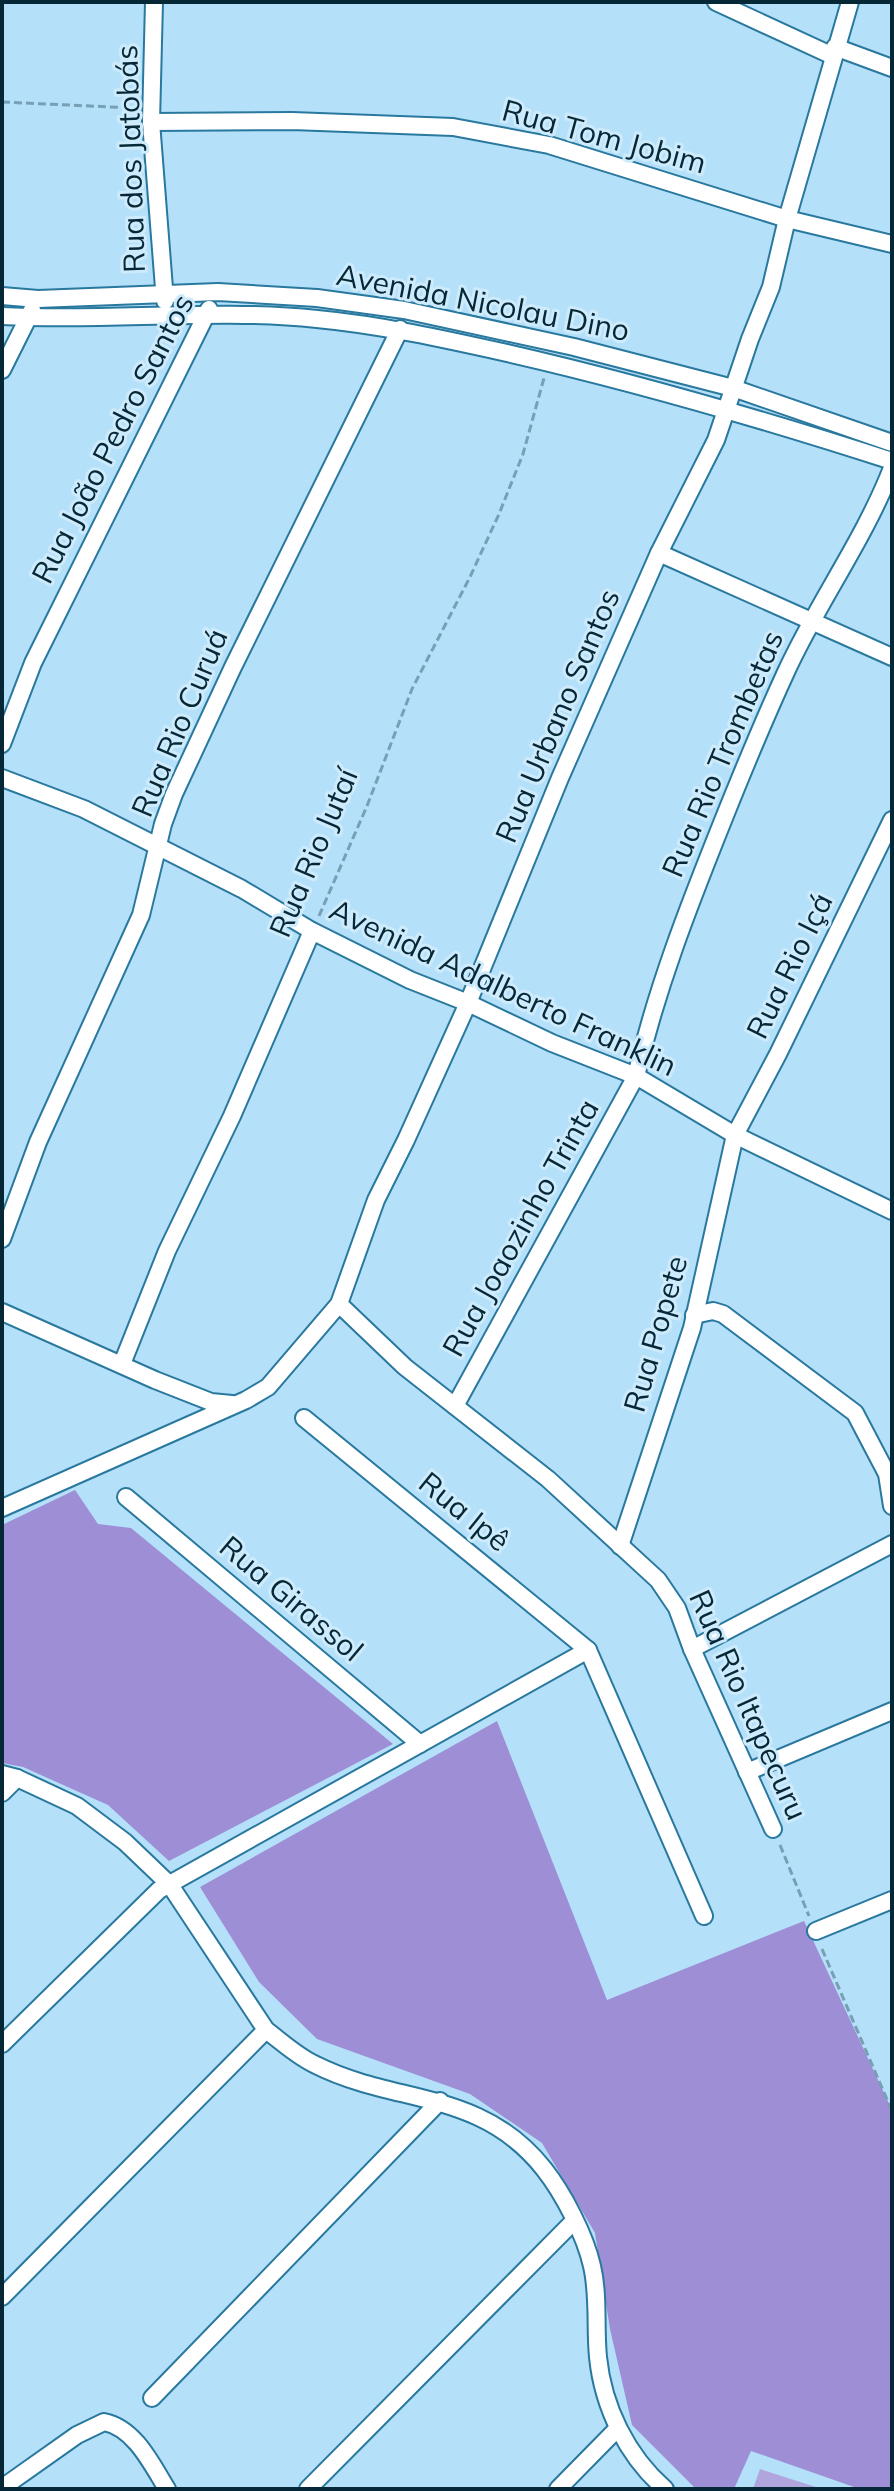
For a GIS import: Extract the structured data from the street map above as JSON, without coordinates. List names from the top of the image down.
{
  "streets": {
    "street": [
      "Rua Tom Jobim",
      "Rua dos Jatobás",
      "Avenida Nicolau Dino",
      "Rua João Pedro Santos",
      "Rua Urbano Santos",
      "Rua Rio Curuá",
      "Rua Rio Trombetas",
      "Rua Rio Jutaí",
      "Rua Rio Içá",
      "Avenida Adalberto Franklin",
      "Rua Joaozinho Trinta",
      "Rua Popete",
      "Rua Ipê",
      "Rua Girassol",
      "Rua Rio Itapecuru"
    ]
  },
  "crossings": [
    ["Rua Tom Jobim", "Rua dos Jatobás"],
    ["Rua Tom Jobim", "Rua Urbano Santos"],
    ["Rua dos Jatobás", "Avenida Nicolau Dino"],
    ["Avenida Nicolau Dino", "Rua João Pedro Santos"],
    ["Avenida Nicolau Dino", "Rua Urbano Santos"],
    ["Avenida Nicolau Dino", "Rua Rio Curuá"],
    ["Avenida Nicolau Dino", "Rua Rio Jutaí"],
    ["Rua Urbano Santos", "Avenida Adalberto Franklin"],
    ["Rua Urbano Santos", "Rua Rio Itapecuru"],
    ["Rua Rio Curuá", "Avenida Adalberto Franklin"],
    ["Rua Rio Trombetas", "Avenida Adalberto Franklin"],
    ["Rua Rio Trombetas", "Rua Joaozinho Trinta"],
    ["Rua Rio Jutaí", "Avenida Adalberto Franklin"],
    ["Rua Rio Içá", "Avenida Adalberto Franklin"],
    ["Rua Rio Içá", "Rua Popete"],
    ["Avenida Adalberto Franklin", "Rua Joaozinho Trinta"],
    ["Avenida Adalberto Franklin", "Rua Popete"],
    ["Rua Joaozinho Trinta", "Rua Rio Itapecuru"],
    ["Rua Popete", "Rua Rio Itapecuru"]
  ]
}
